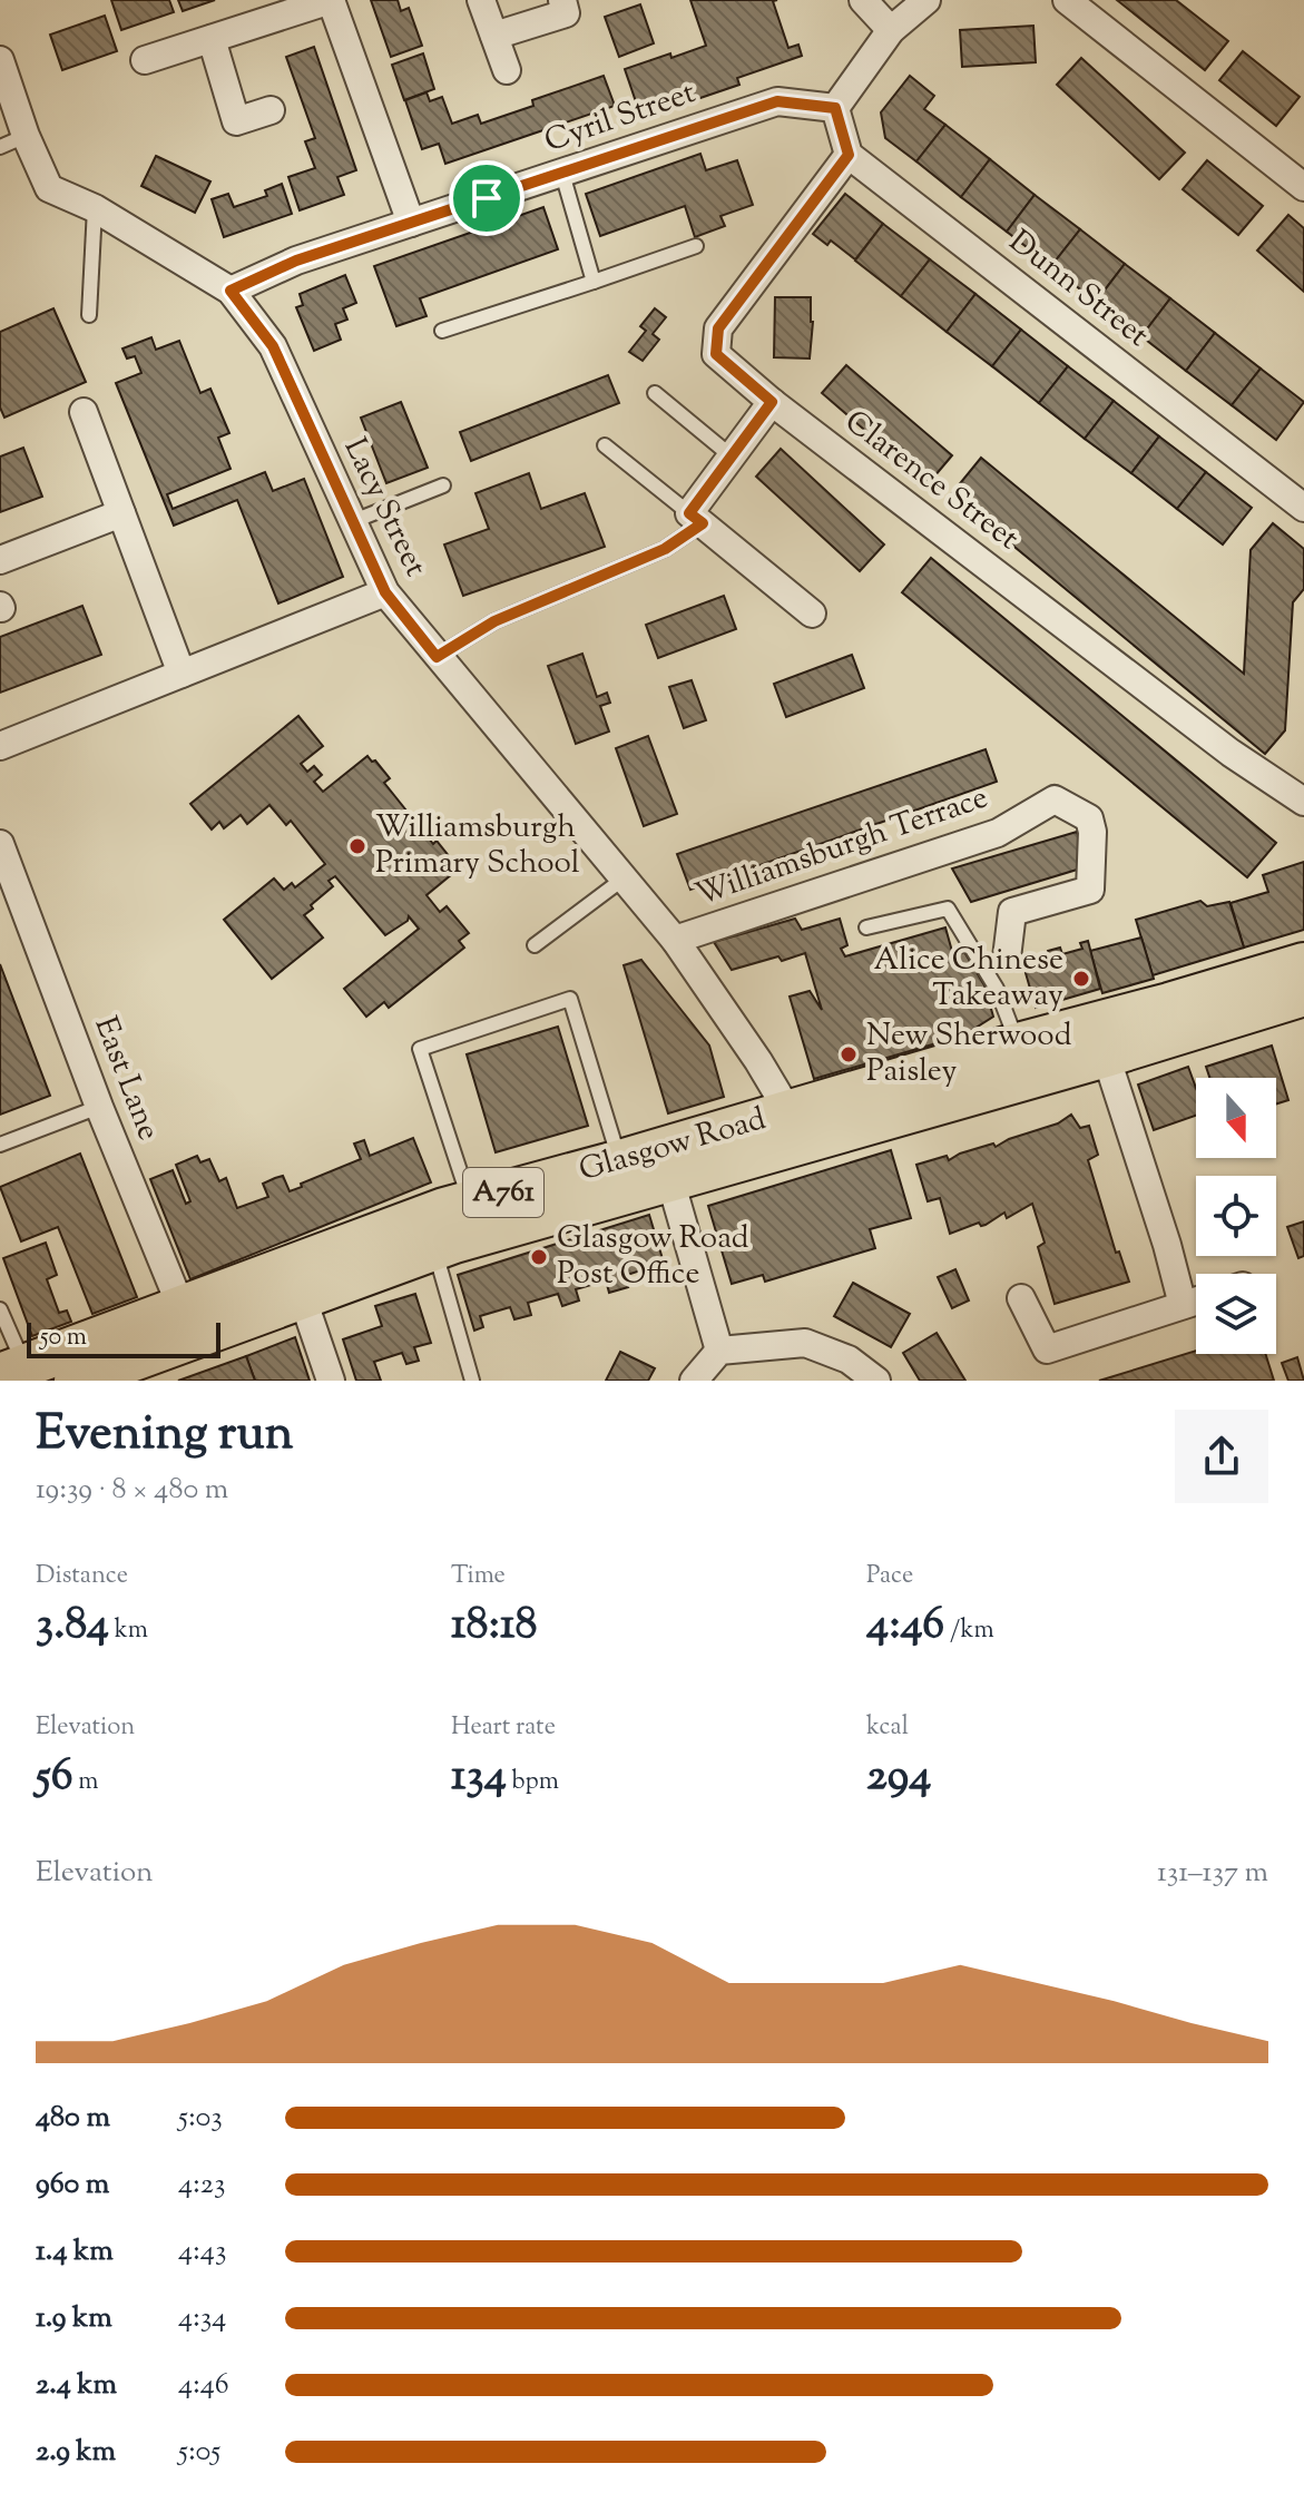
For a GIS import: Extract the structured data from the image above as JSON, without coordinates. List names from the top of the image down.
{
  "streets": {
    "main road": ["Glasgow Road", "A761"],
    "street": [
      "Cyril Street",
      "Dunn Street",
      "Clarence Street",
      "Lacy Street",
      "Williamsburgh Terrace",
      "East Lane"
    ]
  },
  "crossings": [
    ["Cyril Street", "Lacy Street"],
    ["Dunn Street", "Clarence Street"],
    ["Lacy Street", "Williamsburgh Terrace"],
    ["Lacy Street", "Glasgow Road"],
    ["East Lane", "Glasgow Road"]
  ],
  "places": [
    "Williamsburgh Primary School",
    "Alice Chinese Takeaway",
    "New Sherwood Paisley",
    "Glasgow Road Post Office"
  ],
  "scale_bar": "50 m",
  "north": "bottom",
  "page": {
    "scale": "50 m",
    "heading": ["Evening run", "19:39 · 8 × 480 m"],
    "stats": [
      ["Distance", "3.84 km"],
      ["Time", "18:18"],
      ["Pace", "4:46 /km"],
      ["Elevation", "56 m"],
      ["Heart rate", "134 bpm"],
      ["kcal", "294"]
    ],
    "chart": ["Elevation", "131–137 m"],
    "list": [
      {
        "name": "480 m",
        "note": "5:03"
      },
      {
        "name": "960 m",
        "note": "4:23"
      },
      {
        "name": "1.4 km",
        "note": "4:43"
      },
      {
        "name": "1.9 km",
        "note": "4:34"
      },
      {
        "name": "2.4 km",
        "note": "4:46"
      },
      {
        "name": "2.9 km",
        "note": "5:05"
      }
    ]
  }
}
